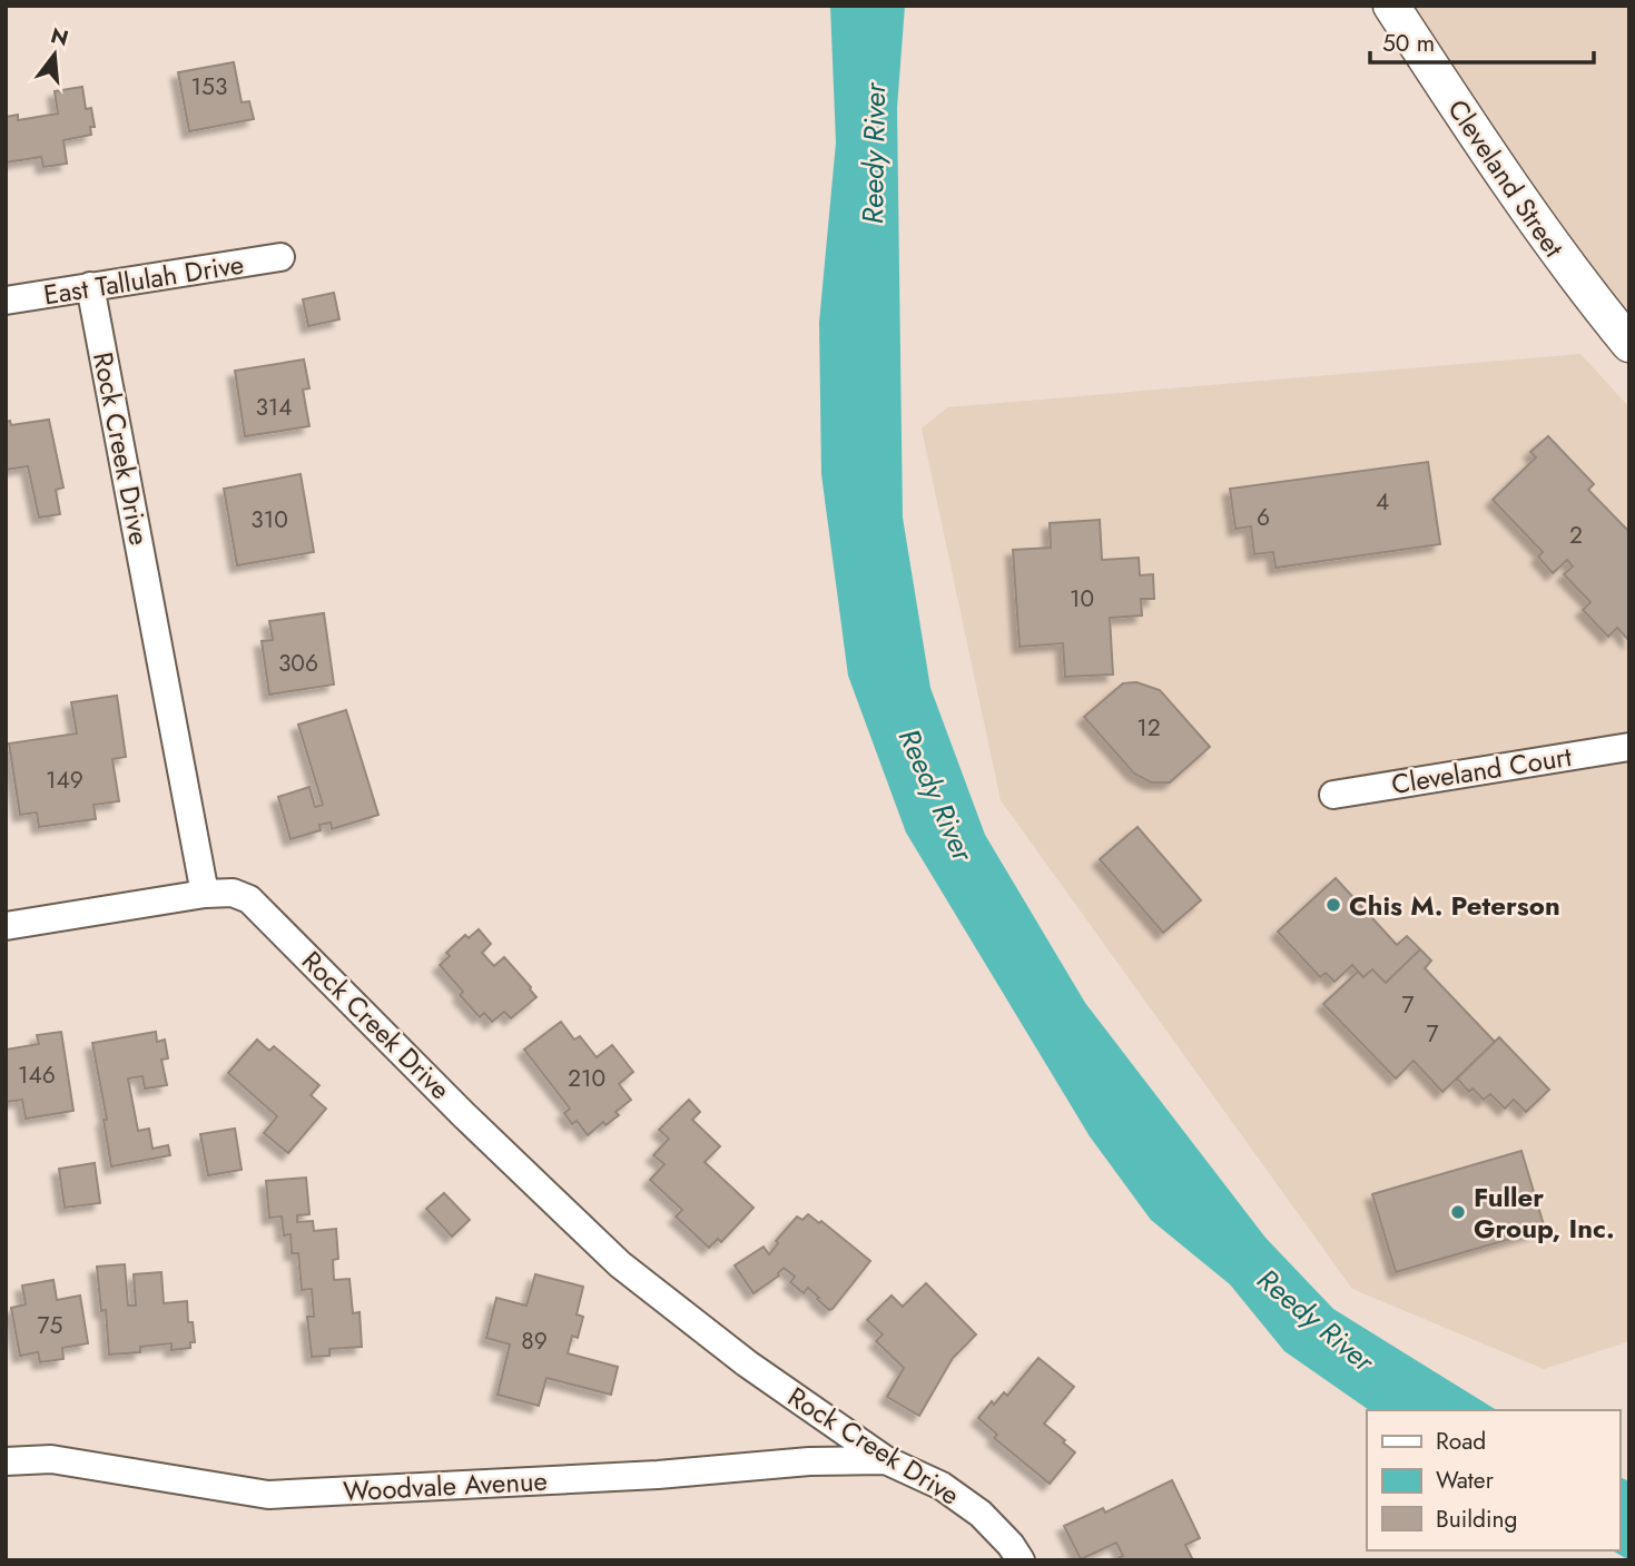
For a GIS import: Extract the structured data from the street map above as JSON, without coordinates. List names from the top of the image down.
{
  "streets": {
    "street": [
      "Cleveland Street",
      "East Tallulah Drive",
      "Rock Creek Drive",
      "Cleveland Court",
      "Woodvale Avenue"
    ]
  },
  "crossings": [
    ["East Tallulah Drive", "Rock Creek Drive"],
    ["Rock Creek Drive", "Woodvale Avenue"]
  ],
  "water": ["Reedy River"],
  "places": ["Chis M. Peterson", "Fuller Group, Inc."],
  "house_numbers": [
    "153",
    "314",
    "4",
    "6",
    "310",
    "2",
    "10",
    "306",
    "12",
    "149",
    "7",
    "7",
    "146",
    "210",
    "75",
    "89"
  ],
  "legend": ["Road", "Water", "Building"],
  "scale_bar": "50 m",
  "north": "top"
}
